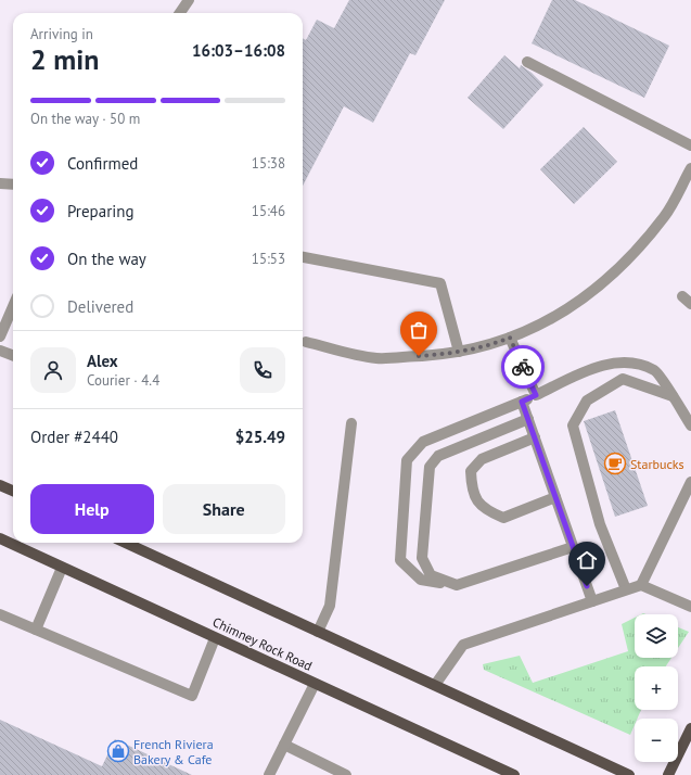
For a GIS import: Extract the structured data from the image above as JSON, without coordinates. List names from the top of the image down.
{
  "streets": {
    "main road": ["Chimney Rock Road"]
  },
  "places": {
    "cafe": ["Starbucks"],
    "shop": ["French Riviera Bakery & Cafe"]
  },
  "page": {
    "heading": ["2 min", "Arriving in", "16:03–16:08"],
    "panel": [
      "Alex",
      "Courier · 4.4",
      "Order #2440",
      "$25.49"
    ],
    "bar": "On the way · 50 m",
    "list": [
      ["Confirmed", "15:38"],
      ["Preparing", "15:46"],
      ["On the way", "15:53"],
      "Delivered"
    ],
    "buttons": ["Help", "Share"],
    "map_buttons": ["+", "−"]
  }
}
